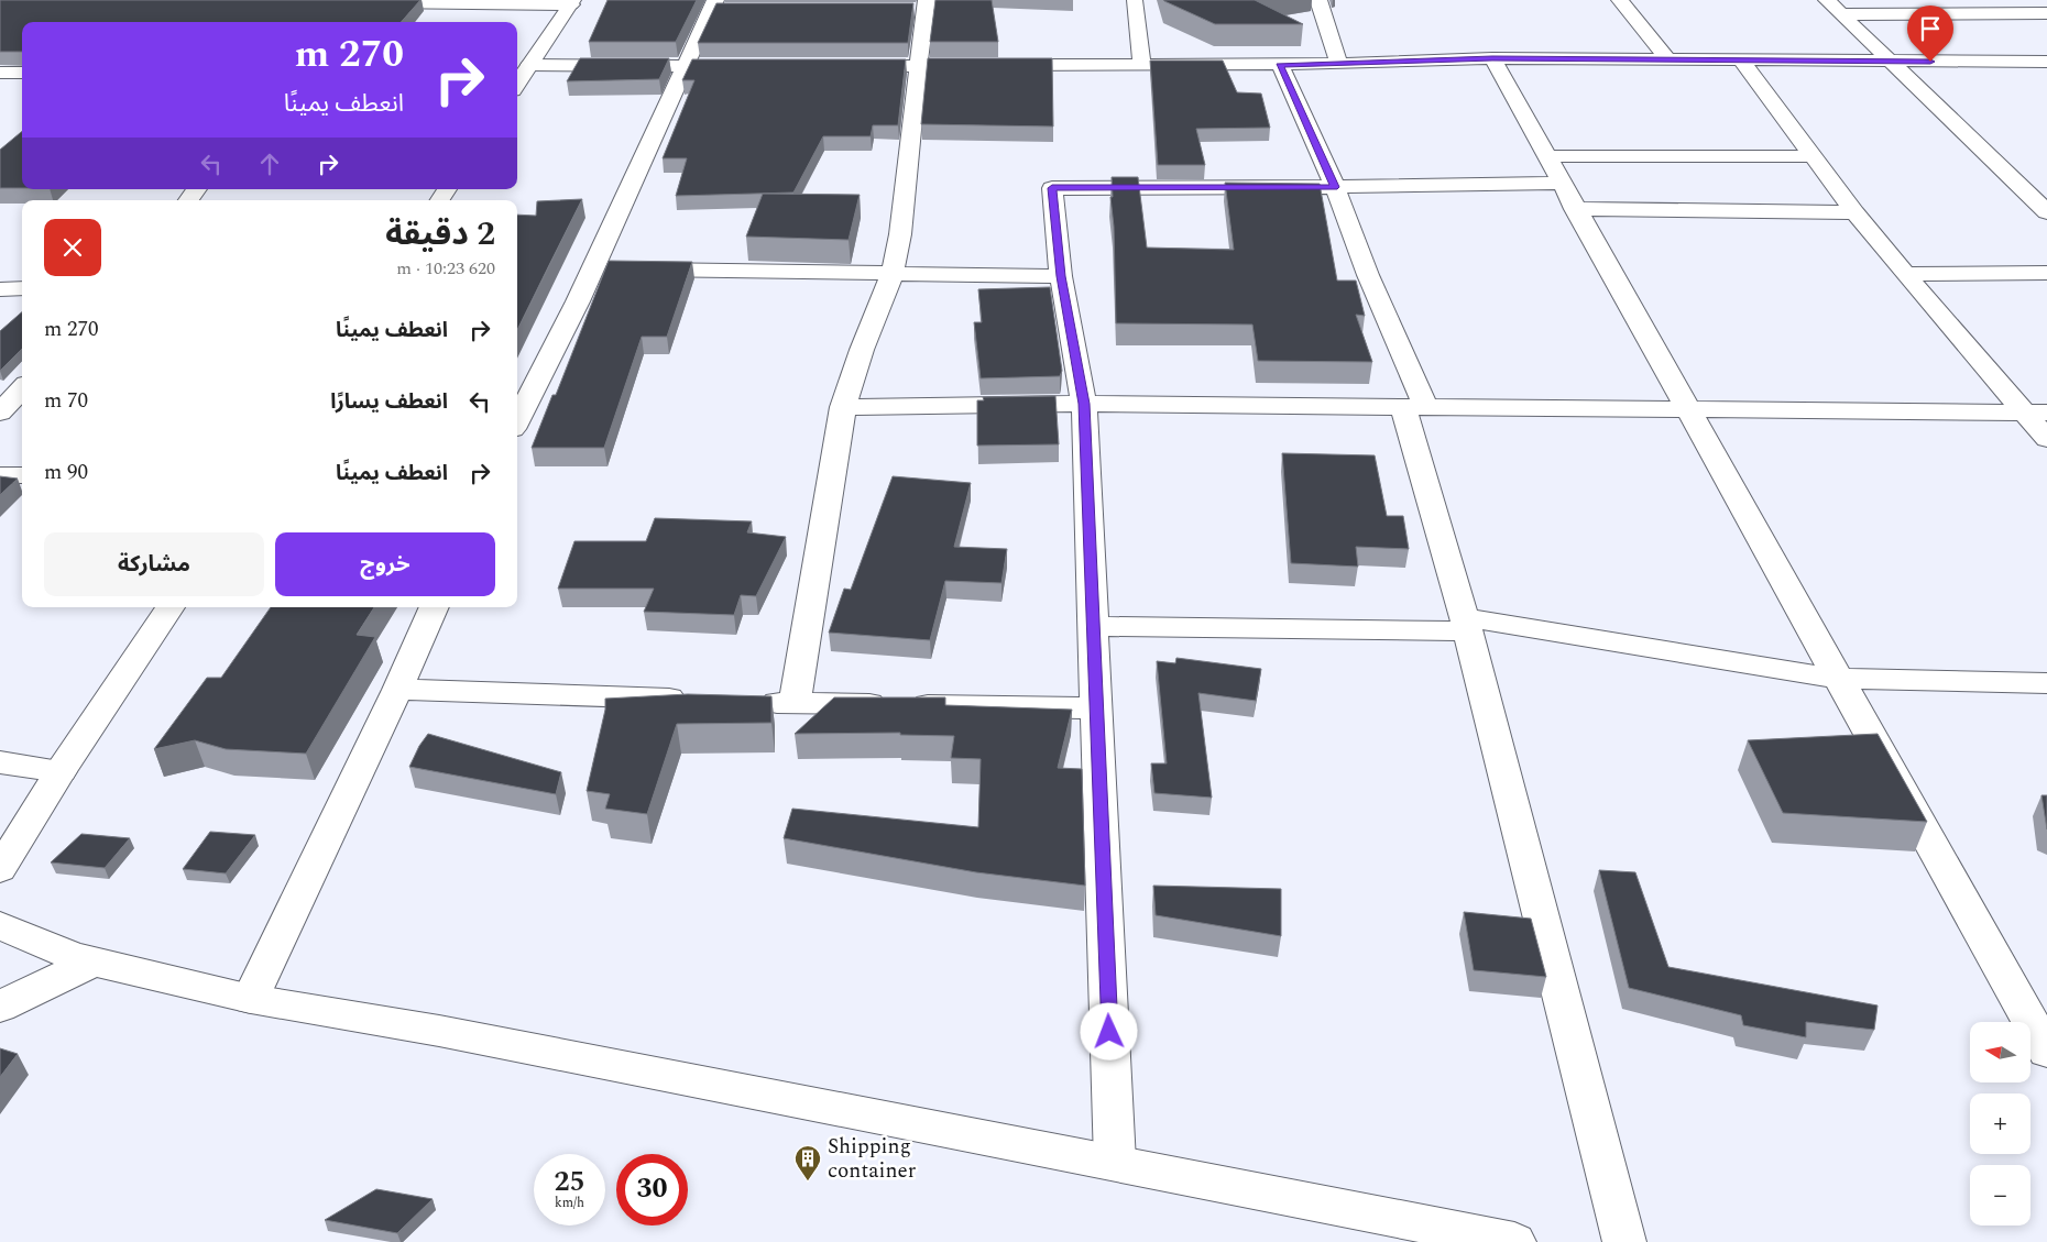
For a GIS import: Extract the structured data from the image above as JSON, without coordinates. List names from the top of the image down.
{
  "places": {
    "building": ["Shipping container"]
  },
  "north": "left",
  "page": {
    "turn": ["270 m", "انعطف يمينًا"],
    "heading": ["2 دقيقة", "620 m · 10:23"],
    "list": [
      {
        "name": "انعطف يمينًا",
        "value": "270 m"
      },
      {
        "name": "انعطف يسارًا",
        "value": "70 m"
      },
      {
        "name": "انعطف يمينًا",
        "value": "90 m"
      }
    ],
    "buttons": ["خروج", "مشاركة"],
    "map_buttons": ["+", "−"],
    "speed": "25 km/h",
    "limit": "30"
  }
}
